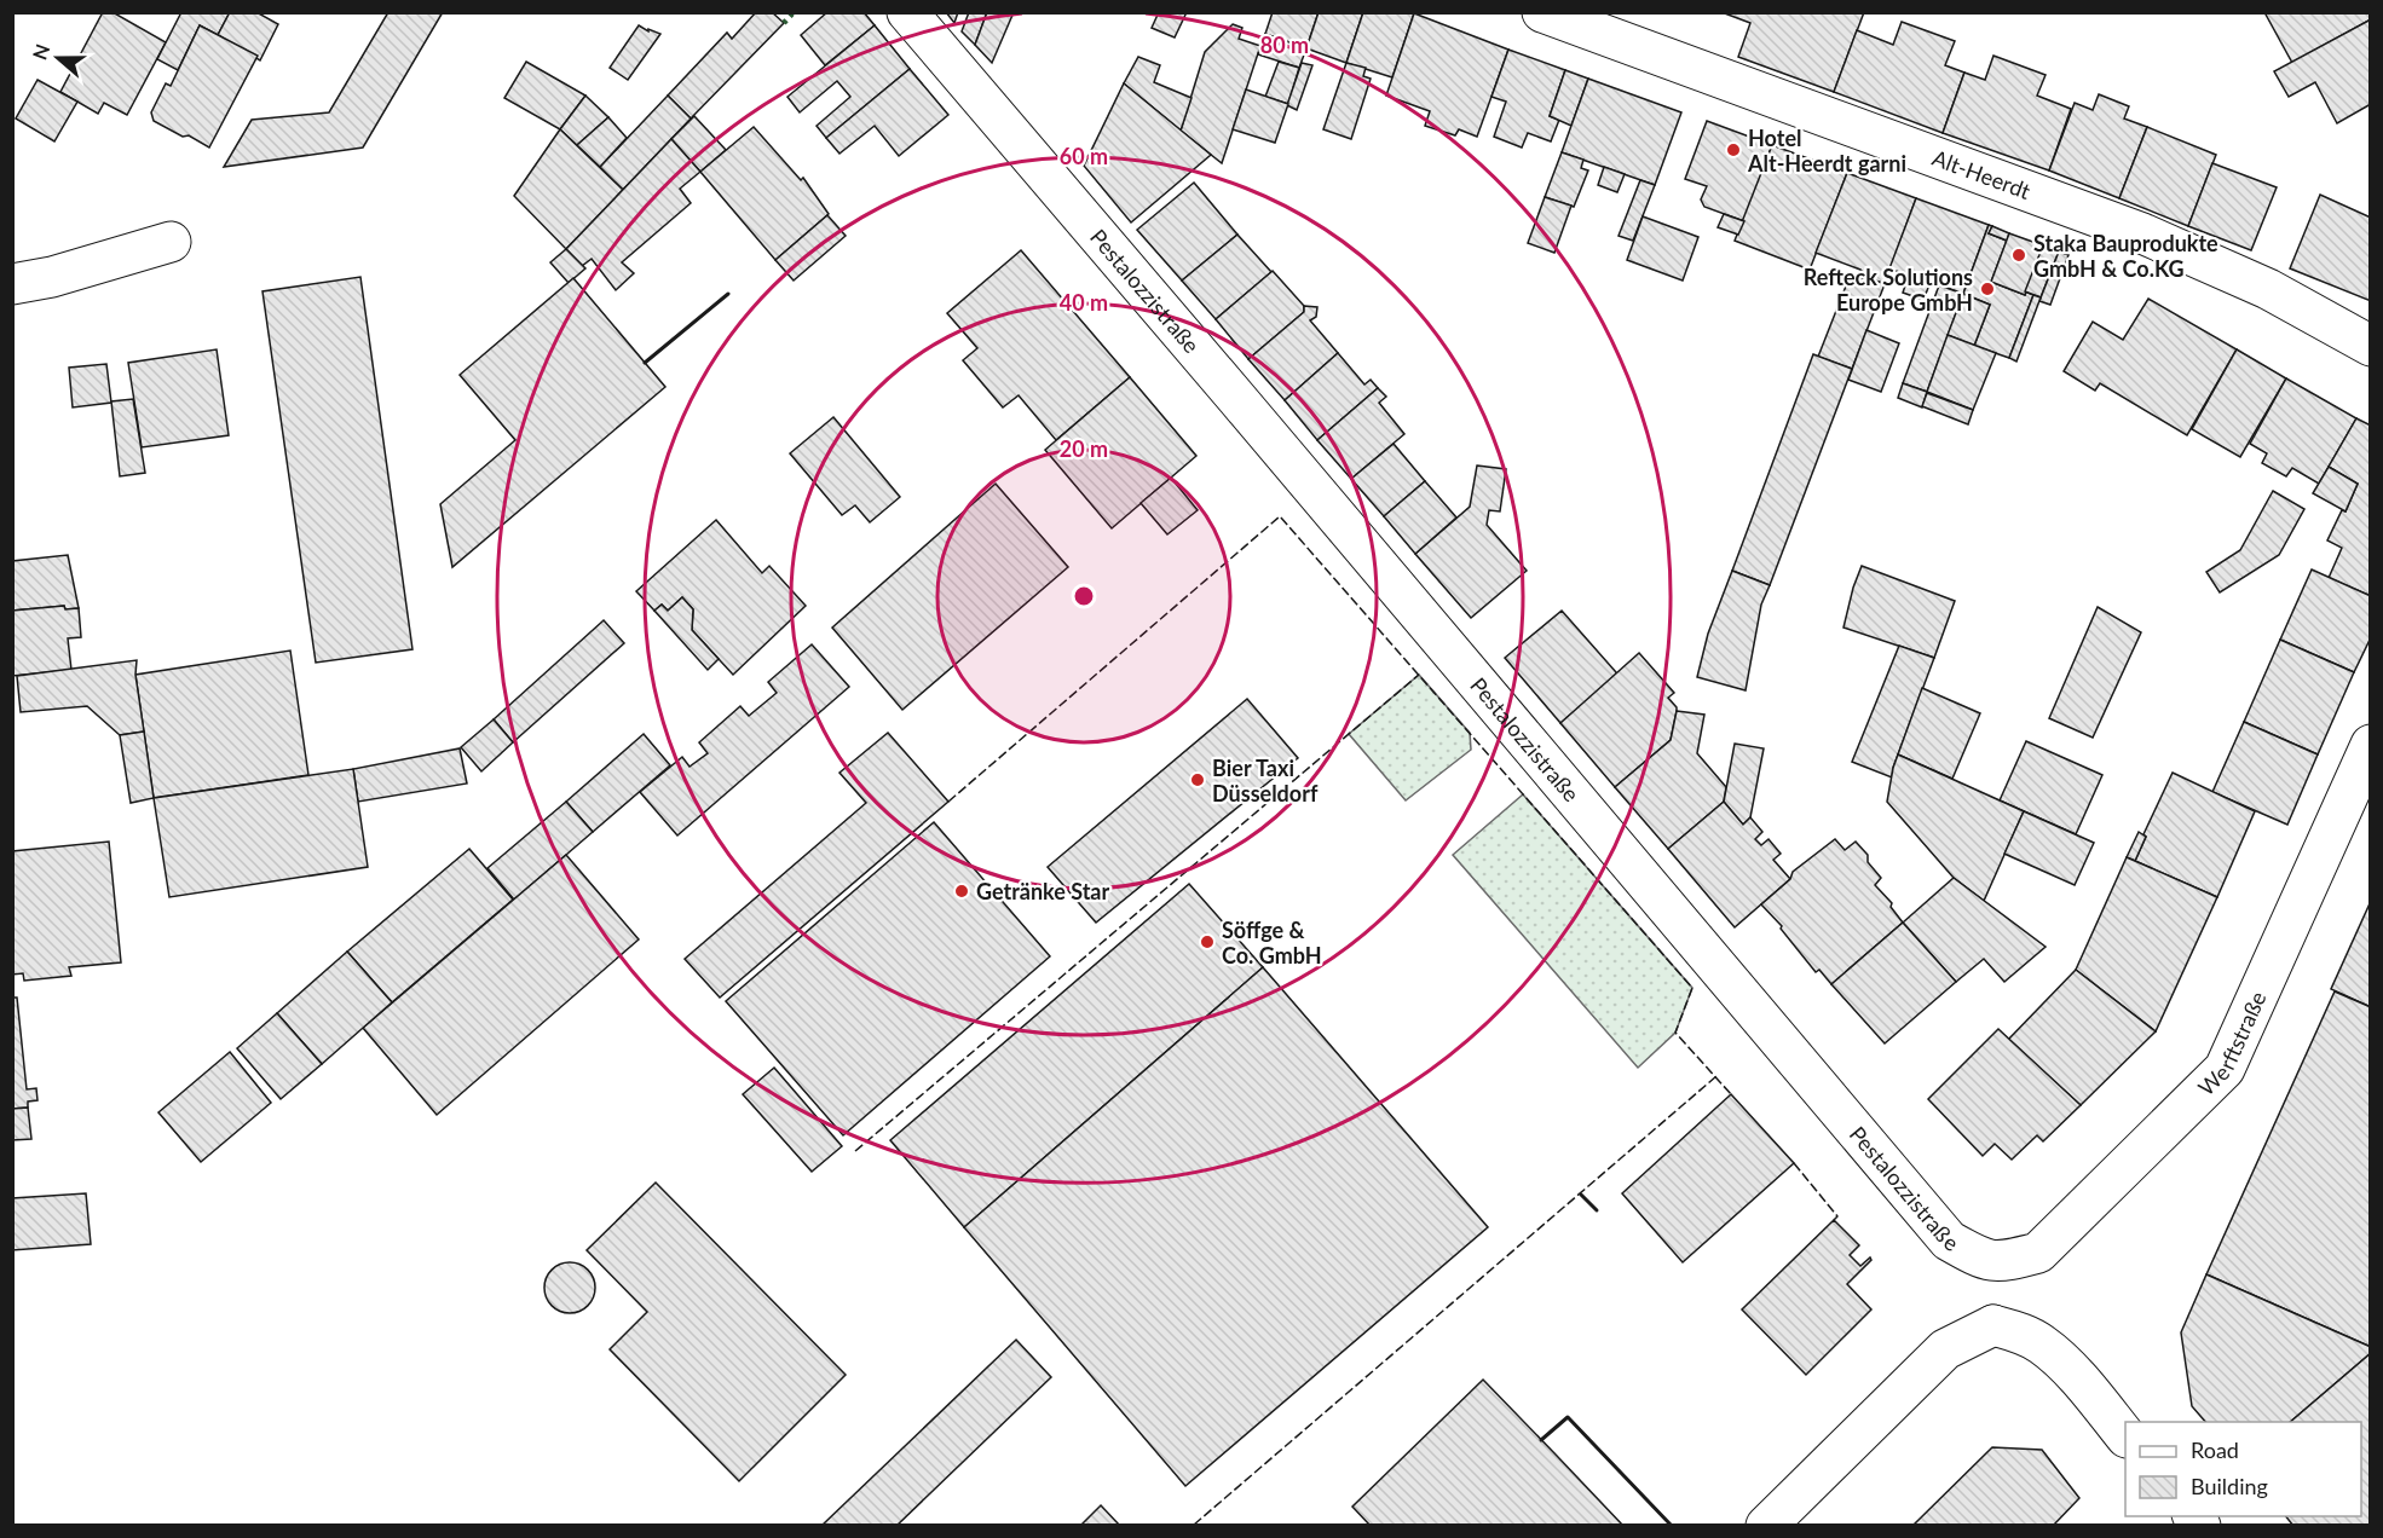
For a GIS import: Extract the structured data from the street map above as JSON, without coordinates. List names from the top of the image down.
{
  "streets": {
    "street": ["Alt-Heerdt", "Pestalozzistraße", "Werftstraße"]
  },
  "crossings": [
    ["Pestalozzistraße", "Werftstraße"]
  ],
  "places": [
    "Hotel Alt-Heerdt garni",
    "Staka Bauprodukte GmbH & Co.KG",
    "Refteck Solutions Europe GmbH",
    "Bier Taxi Düsseldorf",
    "Getränke Star",
    "Söffge & Co. GmbH"
  ],
  "legend": ["Road", "Building"],
  "north": "left",
  "rings": [
    "80 m",
    "60 m",
    "40 m",
    "20 m"
  ]
}
